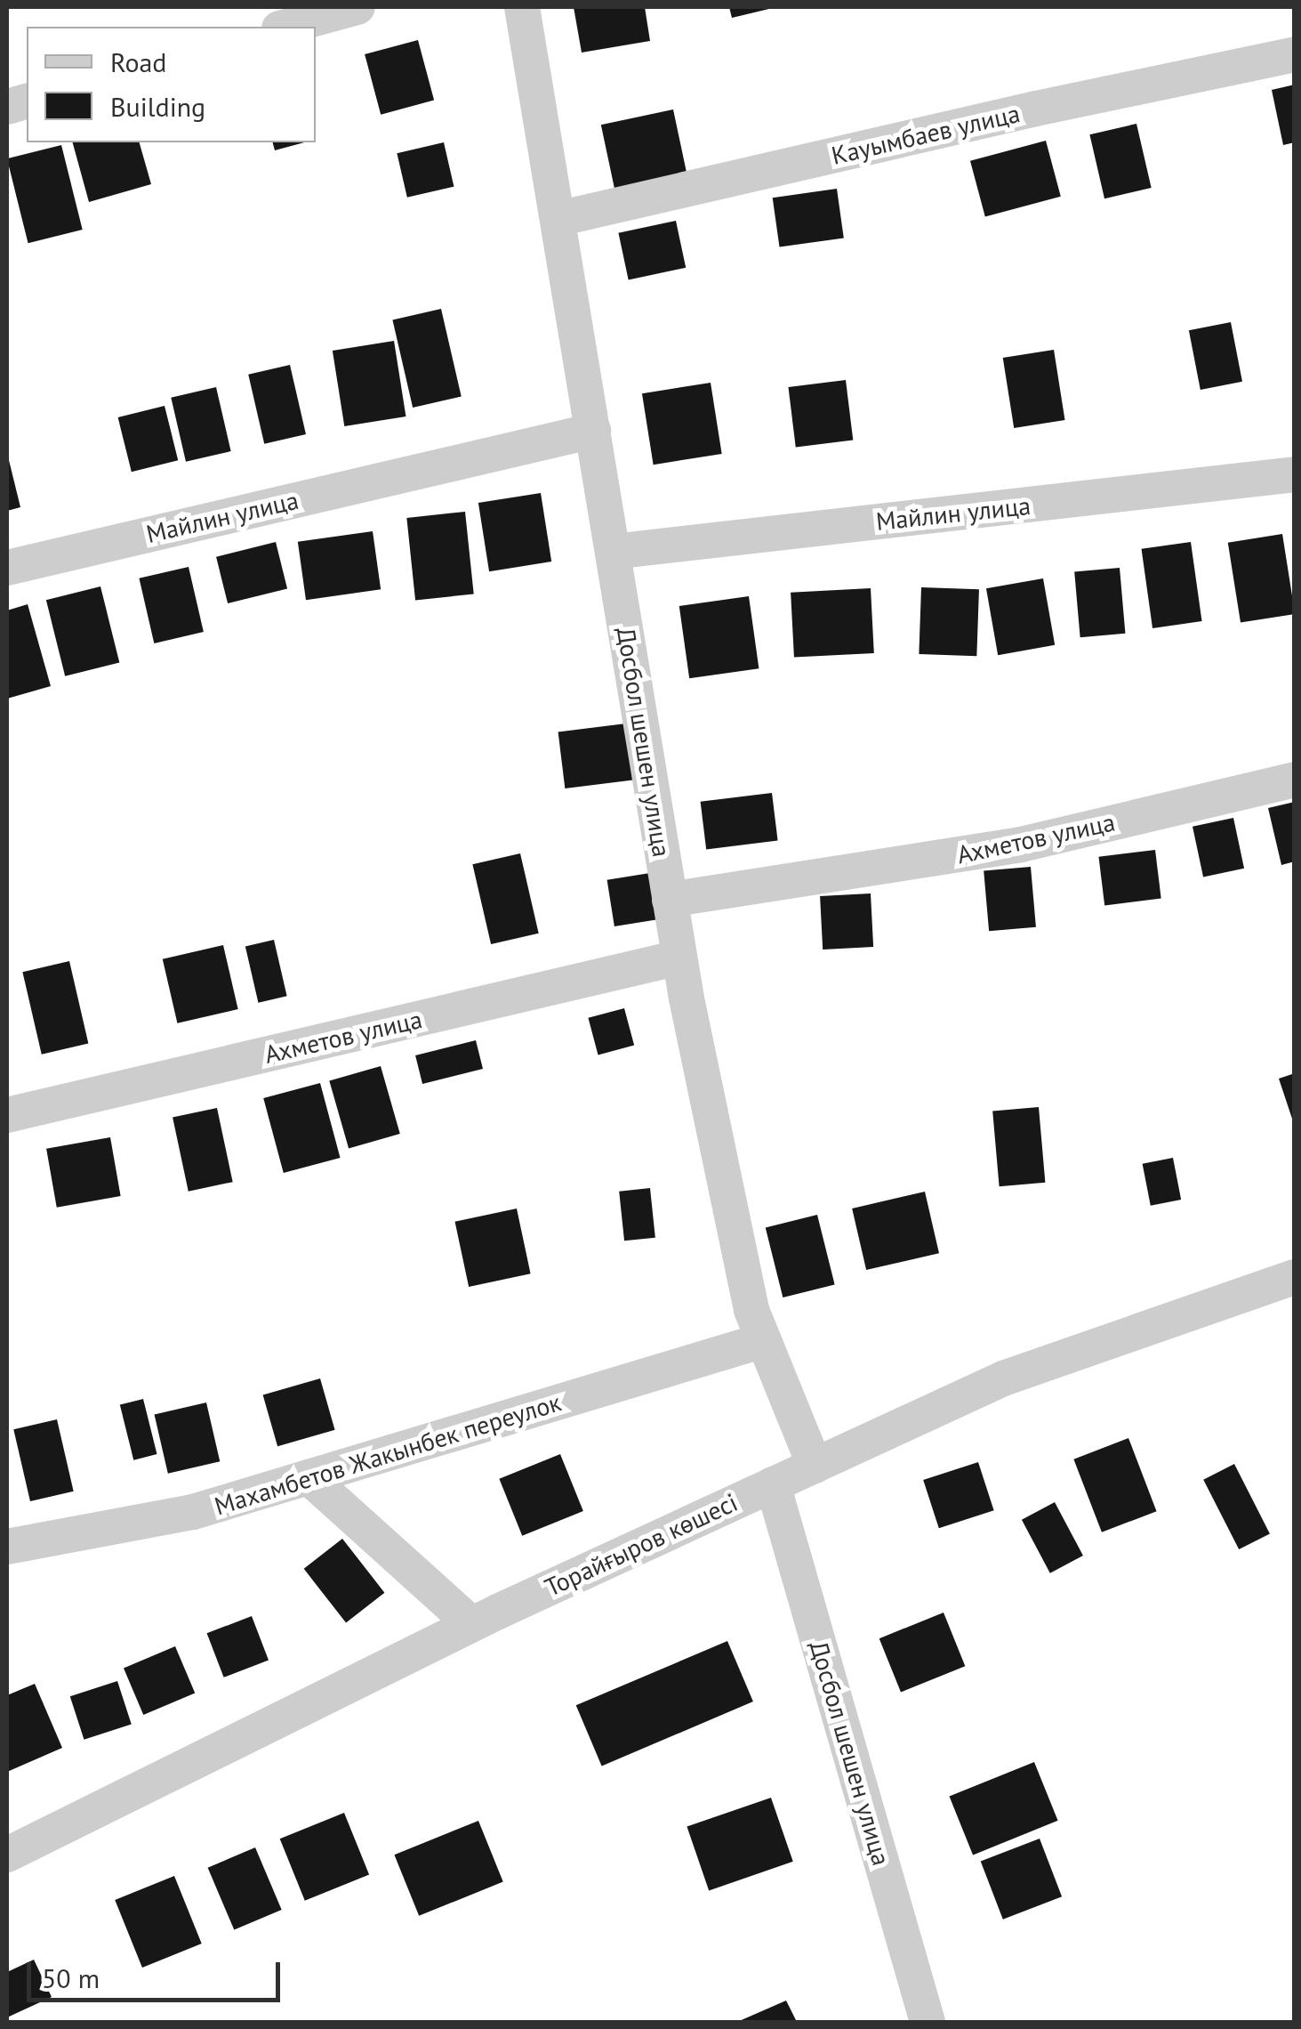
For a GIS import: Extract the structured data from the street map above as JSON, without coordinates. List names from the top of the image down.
{
  "streets": {
    "street": [
      "Кауымбаев улица",
      "Майлин улица",
      "Досбол шешен улица",
      "Ахметов улица",
      "Махамбетов Жакынбек переулок",
      "Торайғыров көшесі"
    ]
  },
  "crossings": [
    ["Кауымбаев улица", "Досбол шешен улица"],
    ["Майлин улица", "Досбол шешен улица"],
    ["Досбол шешен улица", "Ахметов улица"],
    ["Досбол шешен улица", "Махамбетов Жакынбек переулок"],
    ["Досбол шешен улица", "Торайғыров көшесі"]
  ],
  "legend": ["Road", "Building"],
  "scale_bar": "50 m"
}
